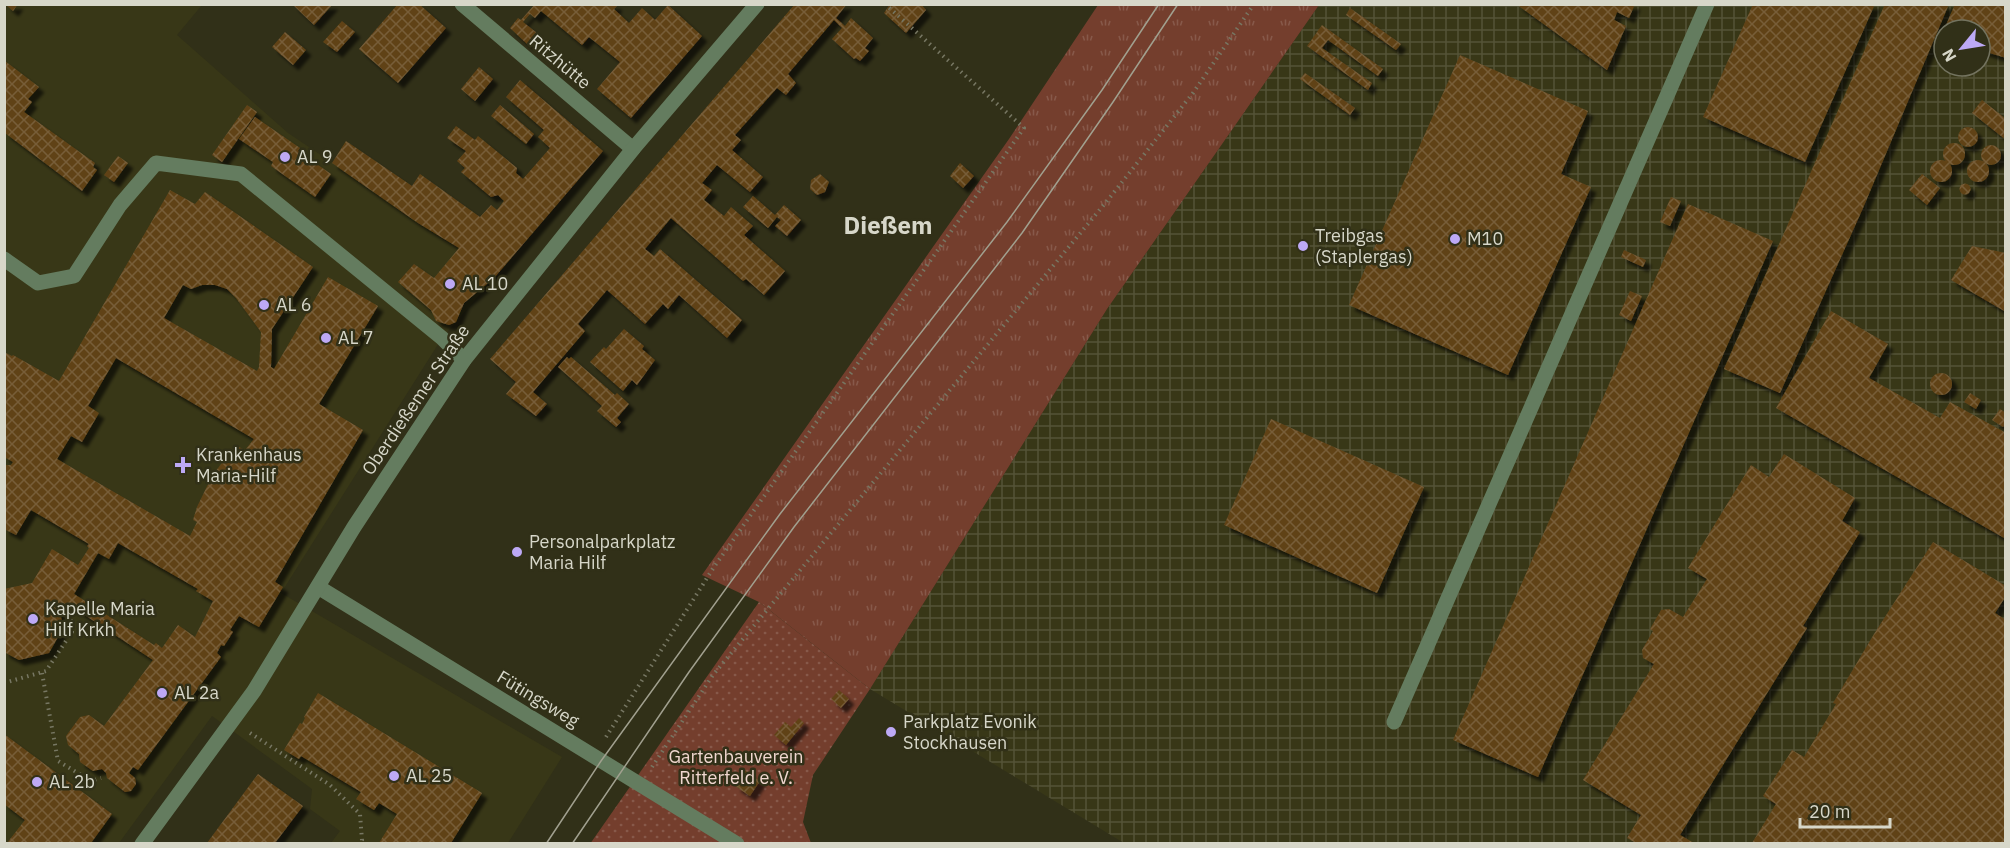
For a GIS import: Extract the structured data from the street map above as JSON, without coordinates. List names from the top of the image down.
{
  "streets": {
    "street": ["Ritzhütte", "Oberdießemer Straße", "Fütingsweg"]
  },
  "crossings": [
    ["Ritzhütte", "Oberdießemer Straße"],
    ["Oberdießemer Straße", "Fütingsweg"]
  ],
  "districts": ["Dießem"],
  "parks": ["Gartenbauverein Ritterfeld e. V."],
  "places": {
    "other": [
      "AL 9",
      "M10",
      "Treibgas (Staplergas)",
      "AL 10",
      "AL 6",
      "AL 7",
      "Personalparkplatz Maria Hilf",
      "Kapelle Maria Hilf Krkh",
      "AL 2a",
      "Parkplatz Evonik Stockhausen",
      "AL 25",
      "AL 2b"
    ],
    "health": ["Krankenhaus Maria-Hilf"]
  },
  "scale_bar": "20 m",
  "north": "bottom left"
}
